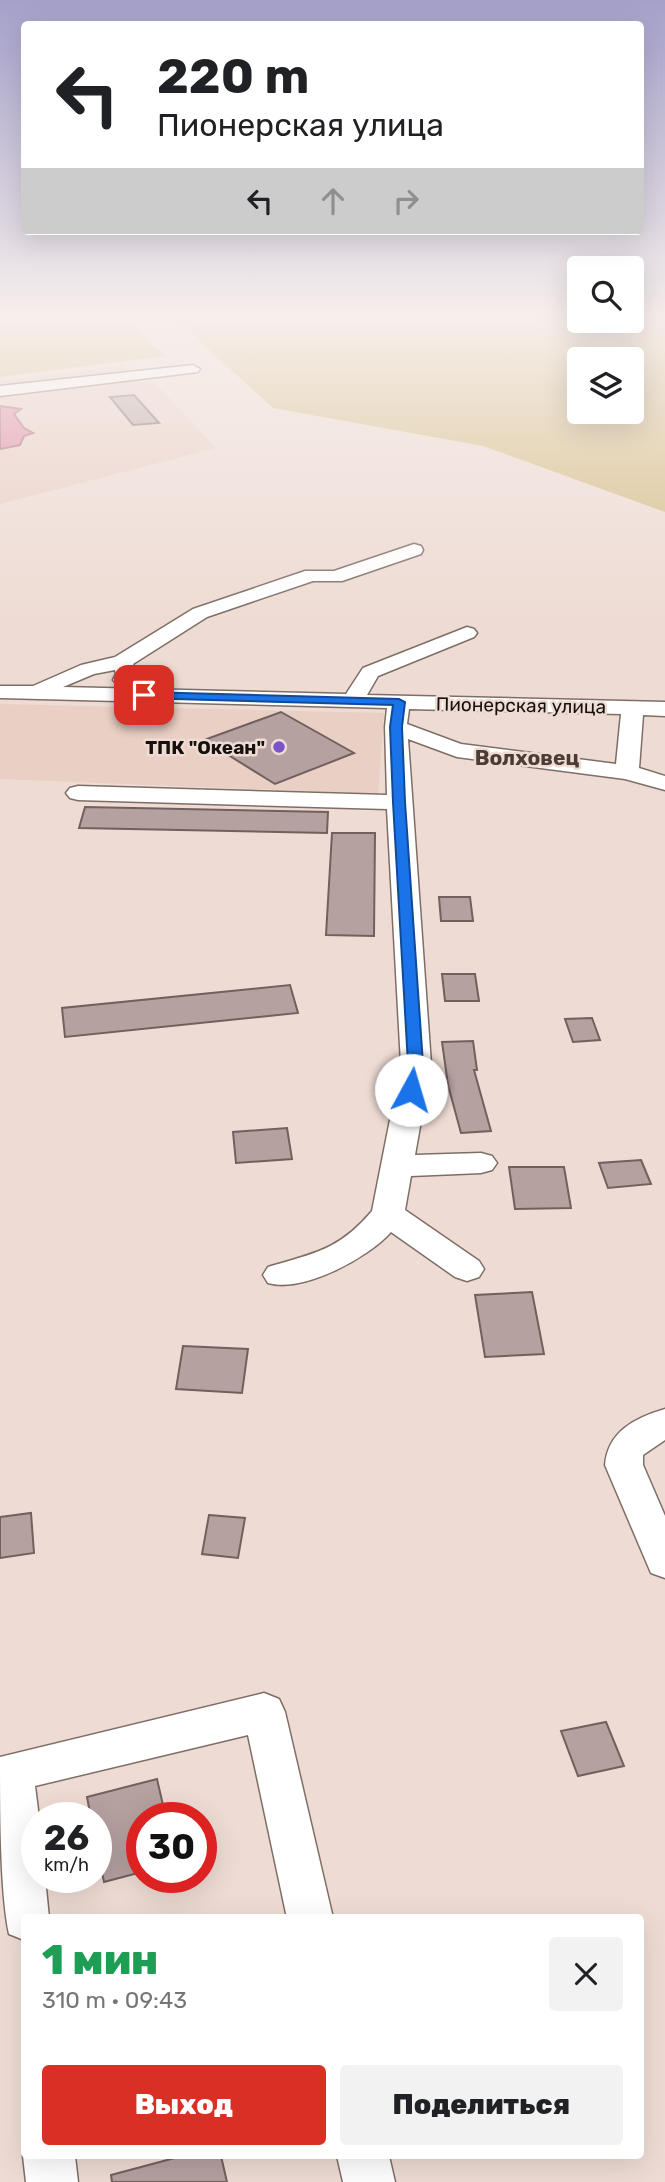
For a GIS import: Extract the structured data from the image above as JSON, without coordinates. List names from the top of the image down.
{
  "streets": {
    "street": ["Пионерская улица"]
  },
  "districts": ["Волховец"],
  "places": ["ТПК \"Океан\""],
  "page": {
    "turn": ["220 m", "Пионерская улица"],
    "speed": "26 km/h",
    "limit": "30",
    "heading": ["1 мин", "310 m · 09:43"],
    "buttons": ["Выход", "Поделиться"]
  }
}
